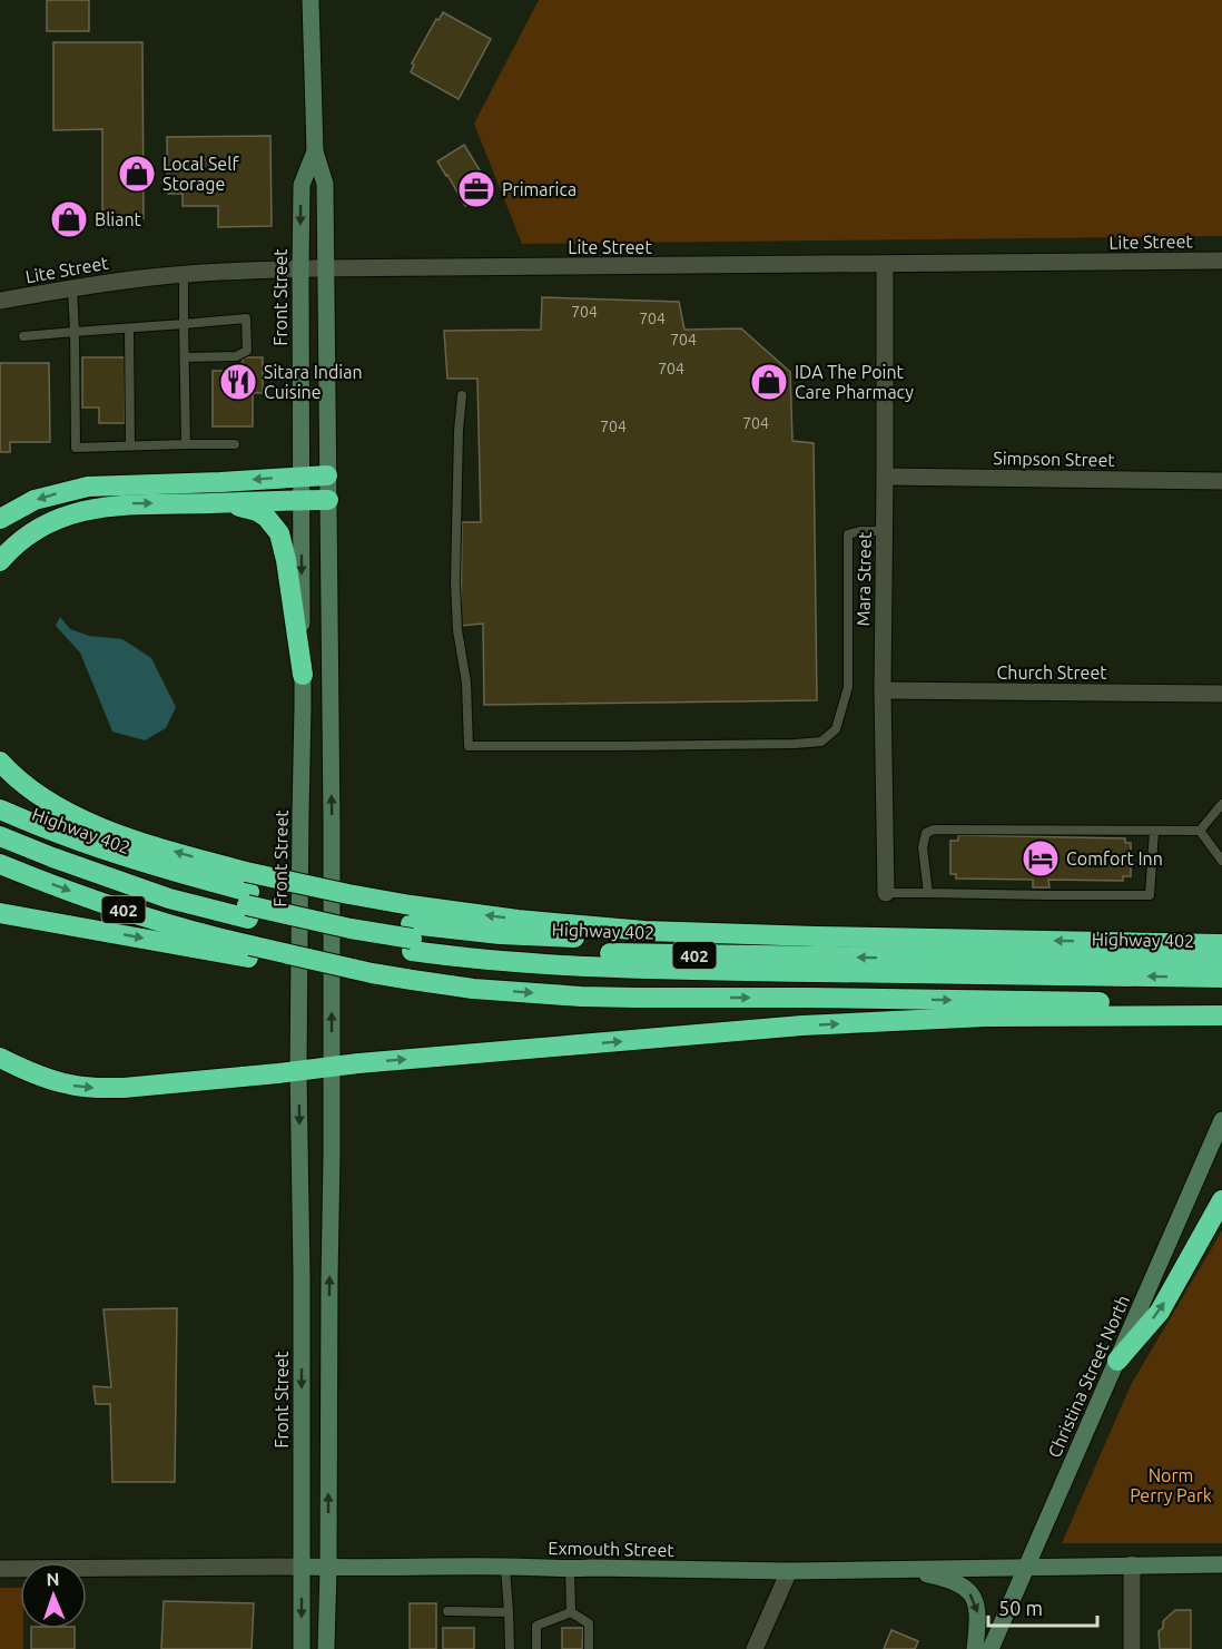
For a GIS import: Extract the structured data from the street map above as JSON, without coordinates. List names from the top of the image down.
{
  "streets": {
    "highway": ["Highway 402", "402"],
    "main road": ["Front Street", "Christina Street North", "Exmouth Street"],
    "street": [
      "Lite Street",
      "Simpson Street",
      "Mara Street",
      "Church Street"
    ]
  },
  "crossings": [
    ["Lite Street", "Front Street"],
    ["Lite Street", "Mara Street"],
    ["Front Street", "Exmouth Street"],
    ["Simpson Street", "Mara Street"],
    ["Mara Street", "Church Street"],
    ["Christina Street North", "Exmouth Street"]
  ],
  "parks": ["Norm Perry Park"],
  "places": {
    "shop": ["Local Self Storage", "Bliant", "IDA The Point Care Pharmacy"],
    "office": ["Primarica"],
    "restaurant": ["Sitara Indian Cuisine"],
    "hotel": ["Comfort Inn"]
  },
  "house_numbers": [
    "704",
    "704",
    "704",
    "704",
    "704",
    "704"
  ],
  "scale_bar": "50 m",
  "north": "top"
}
